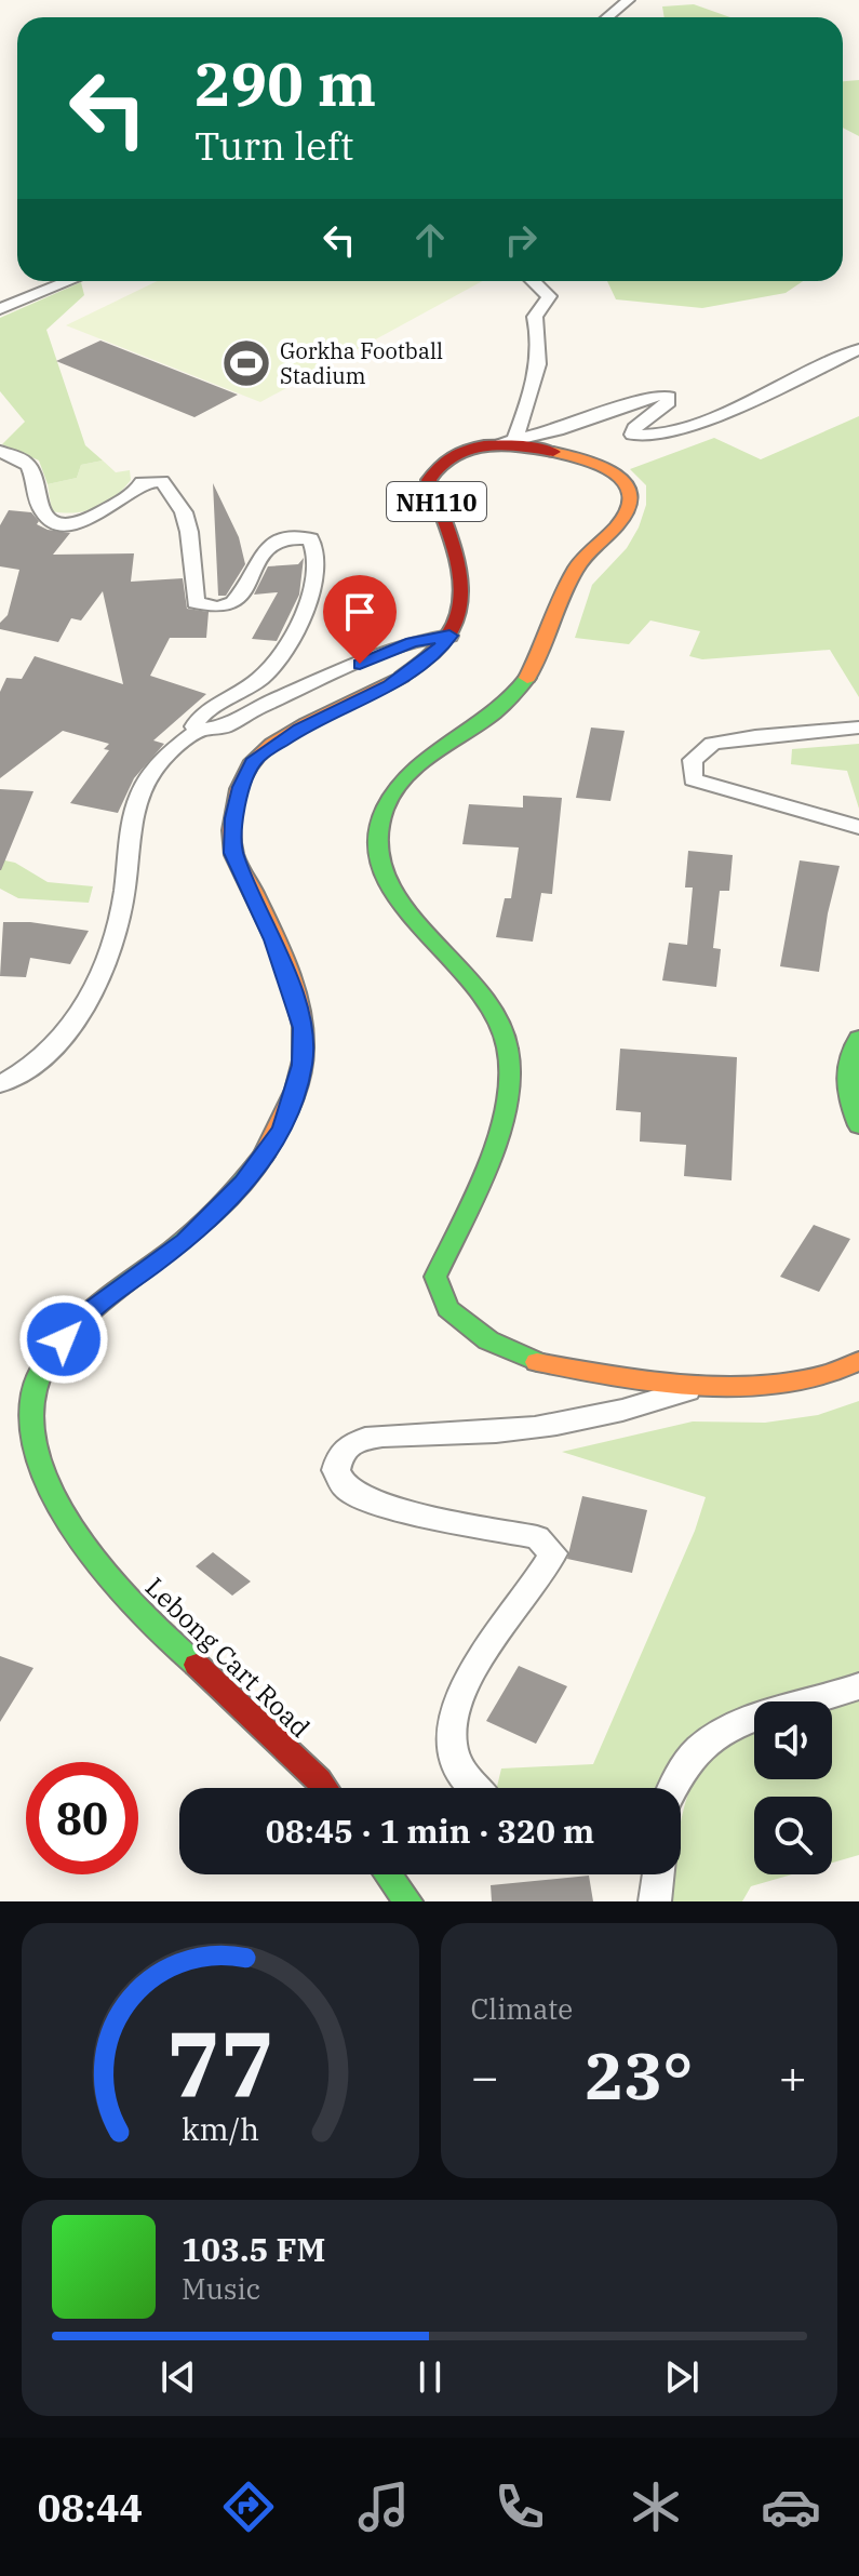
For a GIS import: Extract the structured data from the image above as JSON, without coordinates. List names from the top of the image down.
{
  "streets": {
    "highway": ["NH110", "Lebong Cart Road"]
  },
  "crossings": [
    ["NH110", "Lebong Cart Road"]
  ],
  "places": {
    "sports": ["Gorkha Football Stadium"]
  },
  "page": {
    "turn": ["290 m", "Turn left"],
    "limit": "80",
    "trip": "08:45 · 1 min · 320 m",
    "tile": "Climate",
    "heat": ["−", "23°", "+"],
    "song": ["103.5 FM", "Music"],
    "tabs": "08:44",
    "gauge": ["77", "km/h"]
  }
}
